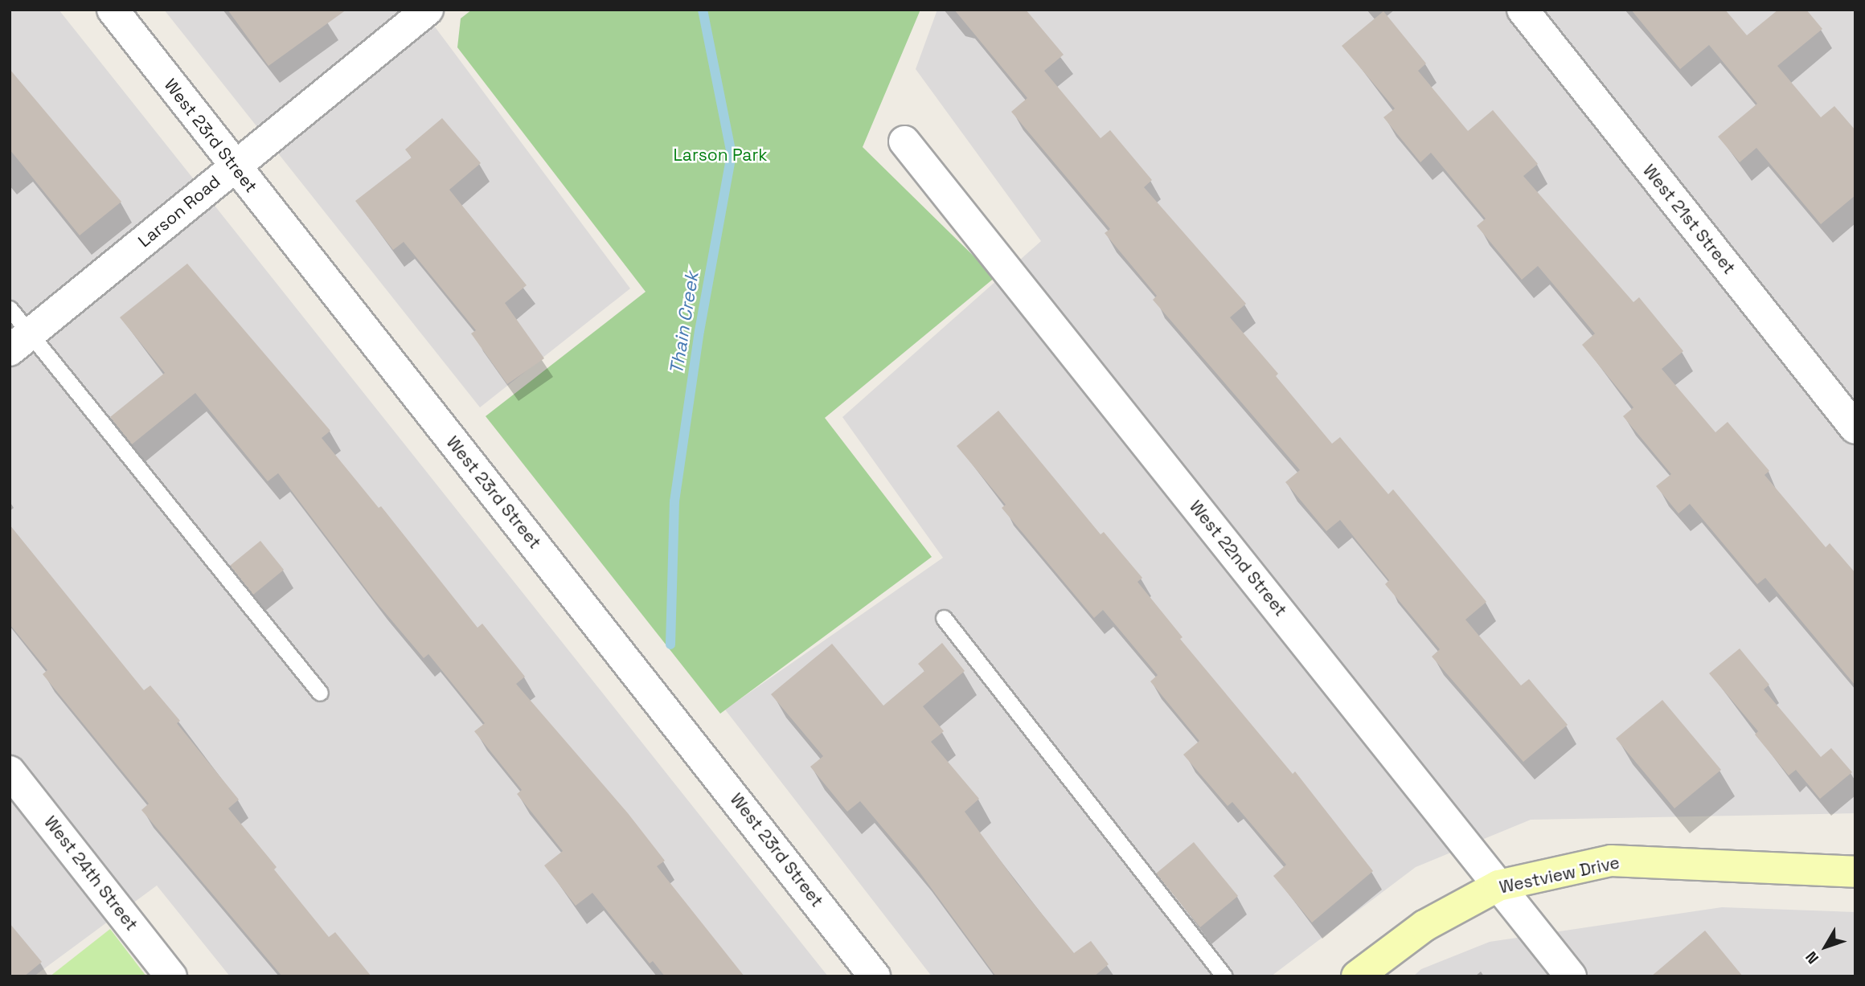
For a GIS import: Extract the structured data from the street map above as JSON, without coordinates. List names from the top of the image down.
{
  "streets": {
    "main road": ["Westview Drive"],
    "street": [
      "West 23rd Street",
      "Larson Road",
      "West 21st Street",
      "West 22nd Street",
      "West 24th Street"
    ]
  },
  "crossings": [
    ["West 23rd Street", "Larson Road"],
    ["West 22nd Street", "Westview Drive"]
  ],
  "water": ["Thain Creek"],
  "parks": ["Larson Park"],
  "north": "bottom left"
}
